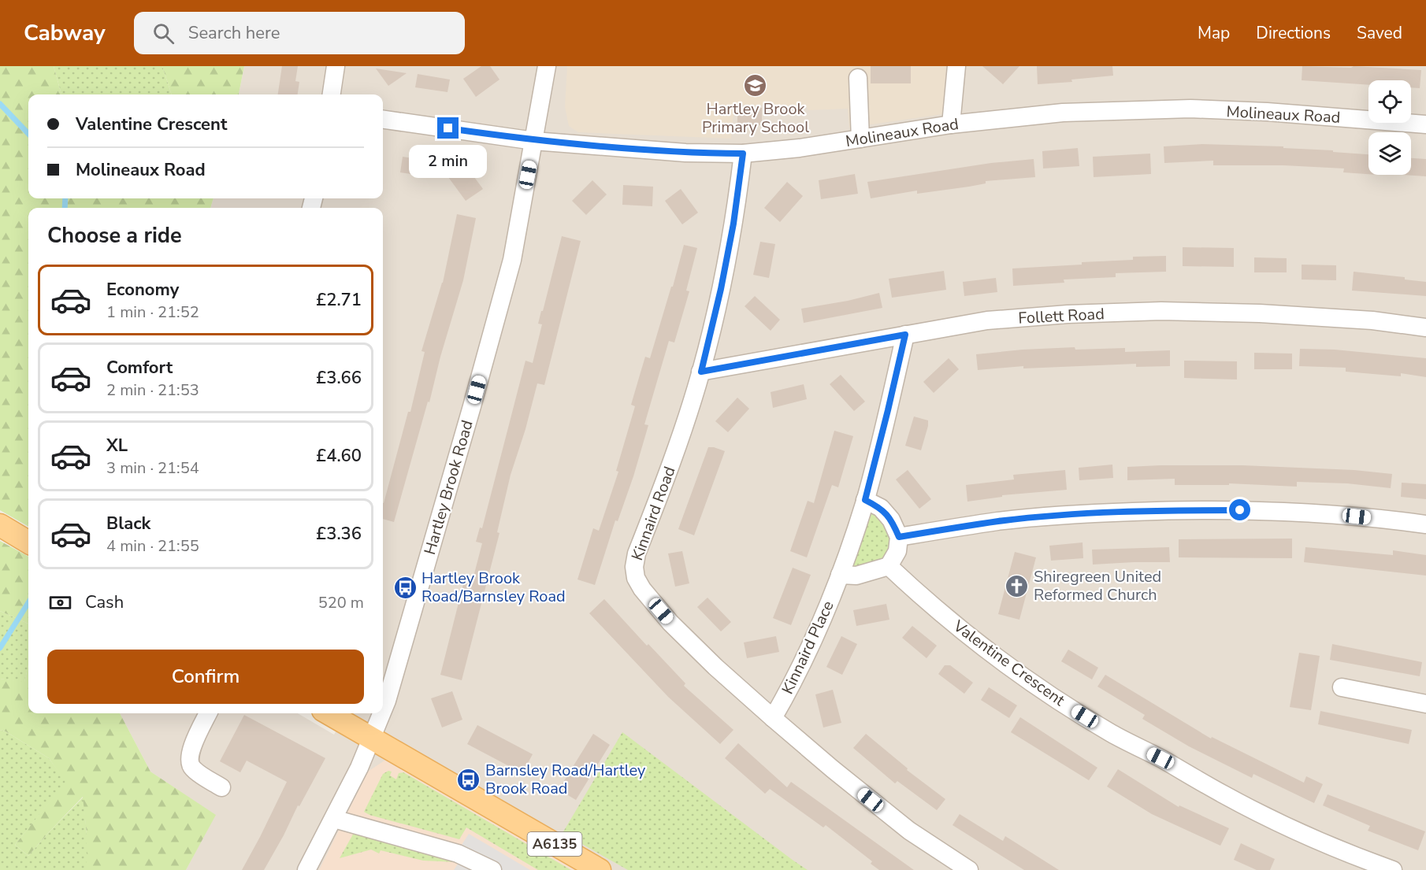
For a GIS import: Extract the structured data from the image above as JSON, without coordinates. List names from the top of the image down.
{
  "streets": {
    "main road": ["A6135"],
    "street": [
      "Molineaux Road",
      "Follett Road",
      "Hartley Brook Road",
      "Kinnaird Road",
      "Kinnaird Place",
      "Valentine Crescent"
    ]
  },
  "crossings": [
    ["Molineaux Road", "Hartley Brook Road"],
    ["Molineaux Road", "Kinnaird Road"],
    ["Follett Road", "Kinnaird Road"],
    ["Follett Road", "Kinnaird Place"],
    ["Hartley Brook Road", "A6135"],
    ["Kinnaird Road", "Kinnaird Place"]
  ],
  "places": {
    "school or university": ["Hartley Brook Primary School"],
    "church": ["Shiregreen United Reformed Church"],
    "bus stop": ["Hartley Brook Road/Barnsley Road", "Barnsley Road/Hartley Brook Road"]
  },
  "page": {
    "header": "Cabway",
    "search": "Search here",
    "nav": ["Map", "Directions", "Saved"],
    "banner": ["Valentine Crescent", "Molineaux Road"],
    "bubble": "2 min",
    "heading": "Choose a ride",
    "list": [
      {
        "name": "Economy",
        "note": "1 min · 21:52",
        "value": "£2.71"
      },
      {
        "name": "Comfort",
        "note": "2 min · 21:53",
        "value": "£3.66"
      },
      {
        "name": "XL",
        "note": "3 min · 21:54",
        "value": "£4.60"
      },
      {
        "name": "Black",
        "note": "4 min · 21:55",
        "value": "£3.36"
      }
    ],
    "pay": ["Cash", "520 m"],
    "buttons": "Confirm"
  }
}
